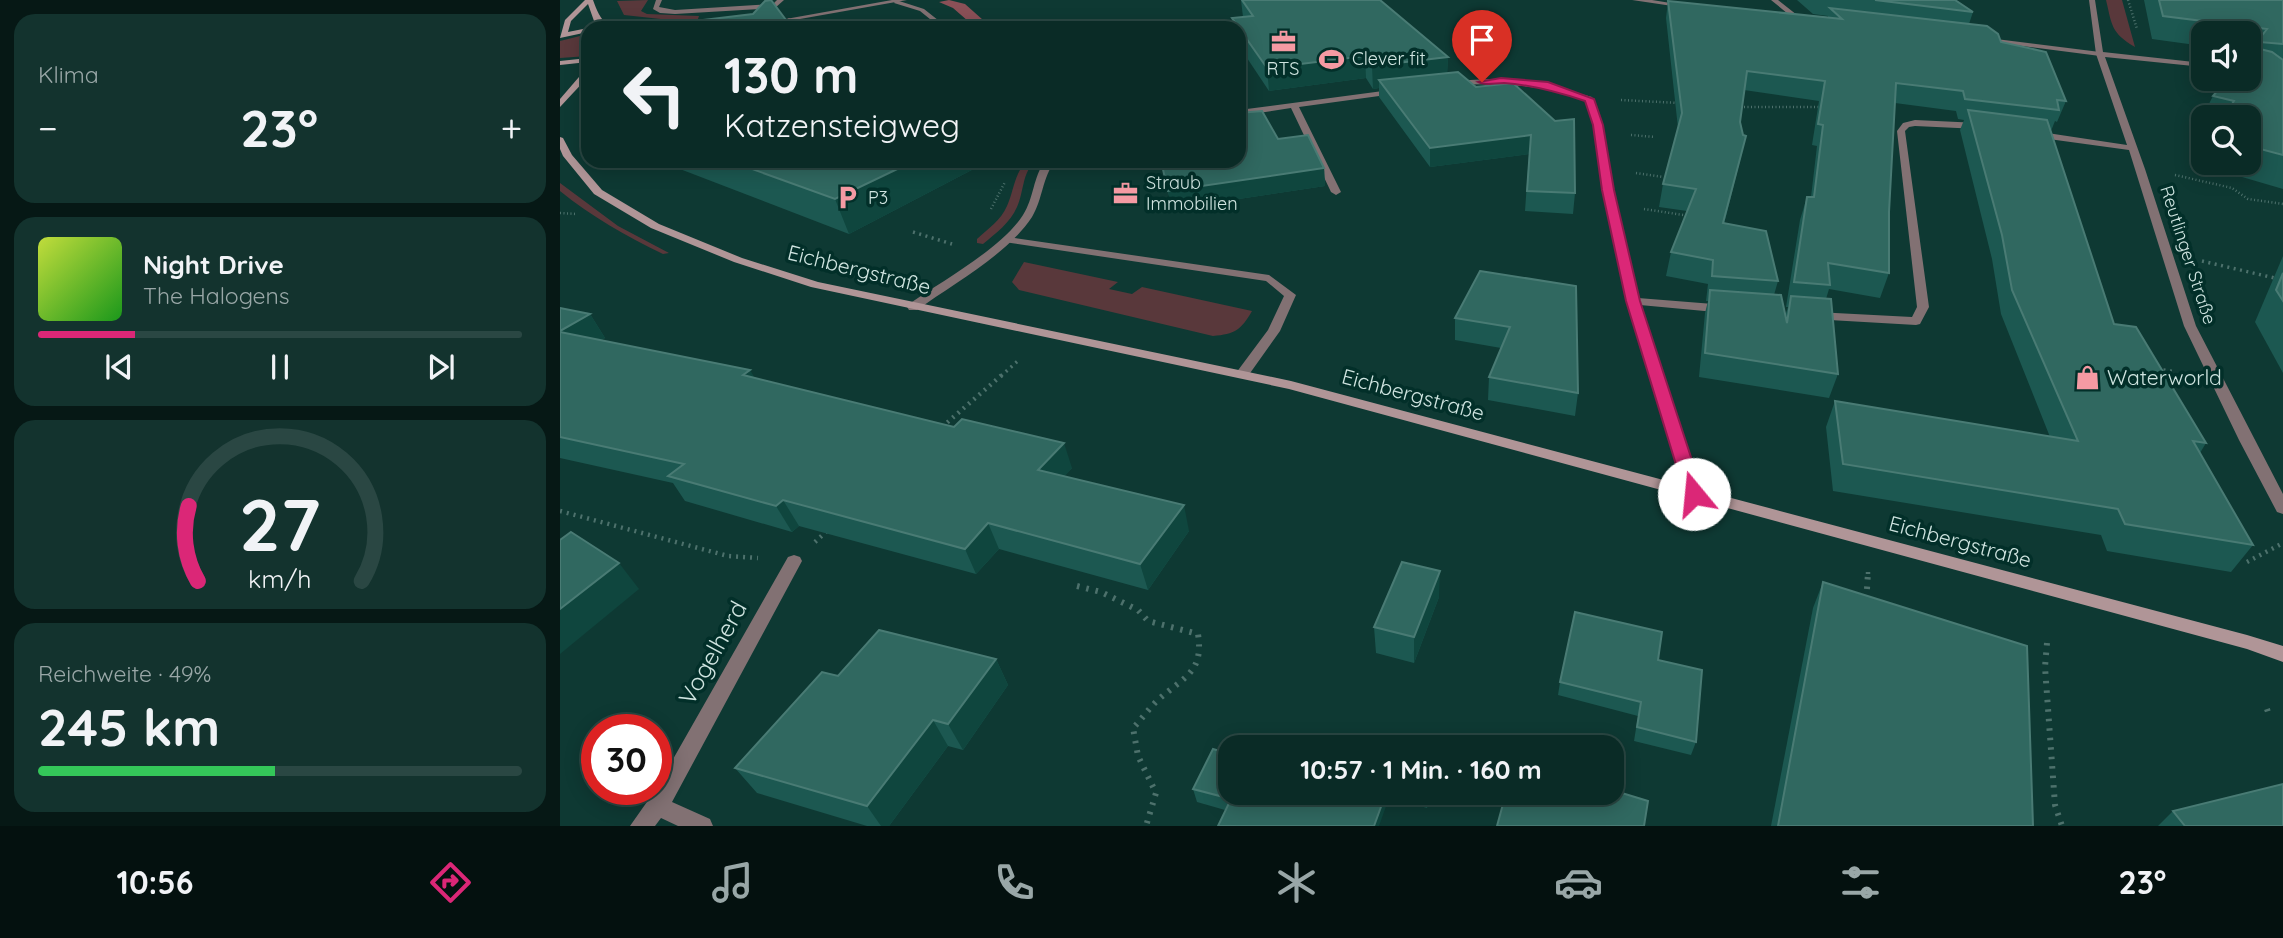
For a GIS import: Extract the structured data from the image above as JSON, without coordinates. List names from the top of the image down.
{
  "streets": {
    "main road": ["Eichbergstraße"],
    "street": ["Reutlinger Straße", "Vogelherd"]
  },
  "places": {
    "office": ["RTS", "Straub Immobilien"],
    "sports": ["Clever fit"],
    "parking": ["P3"],
    "shop": ["Waterworld"]
  },
  "page": {
    "tile": [
      "Klima",
      ["Reichweite · 49%", "245 km"]
    ],
    "turn": ["130 m", "Katzensteigweg"],
    "heat": ["−", "23°", "+"],
    "song": ["Night Drive", "The Halogens"],
    "limit": "30",
    "trip": "10:57 · 1 Min. · 160 m",
    "tabs": ["10:56", "23°"],
    "gauge": ["27", "km/h"]
  }
}
